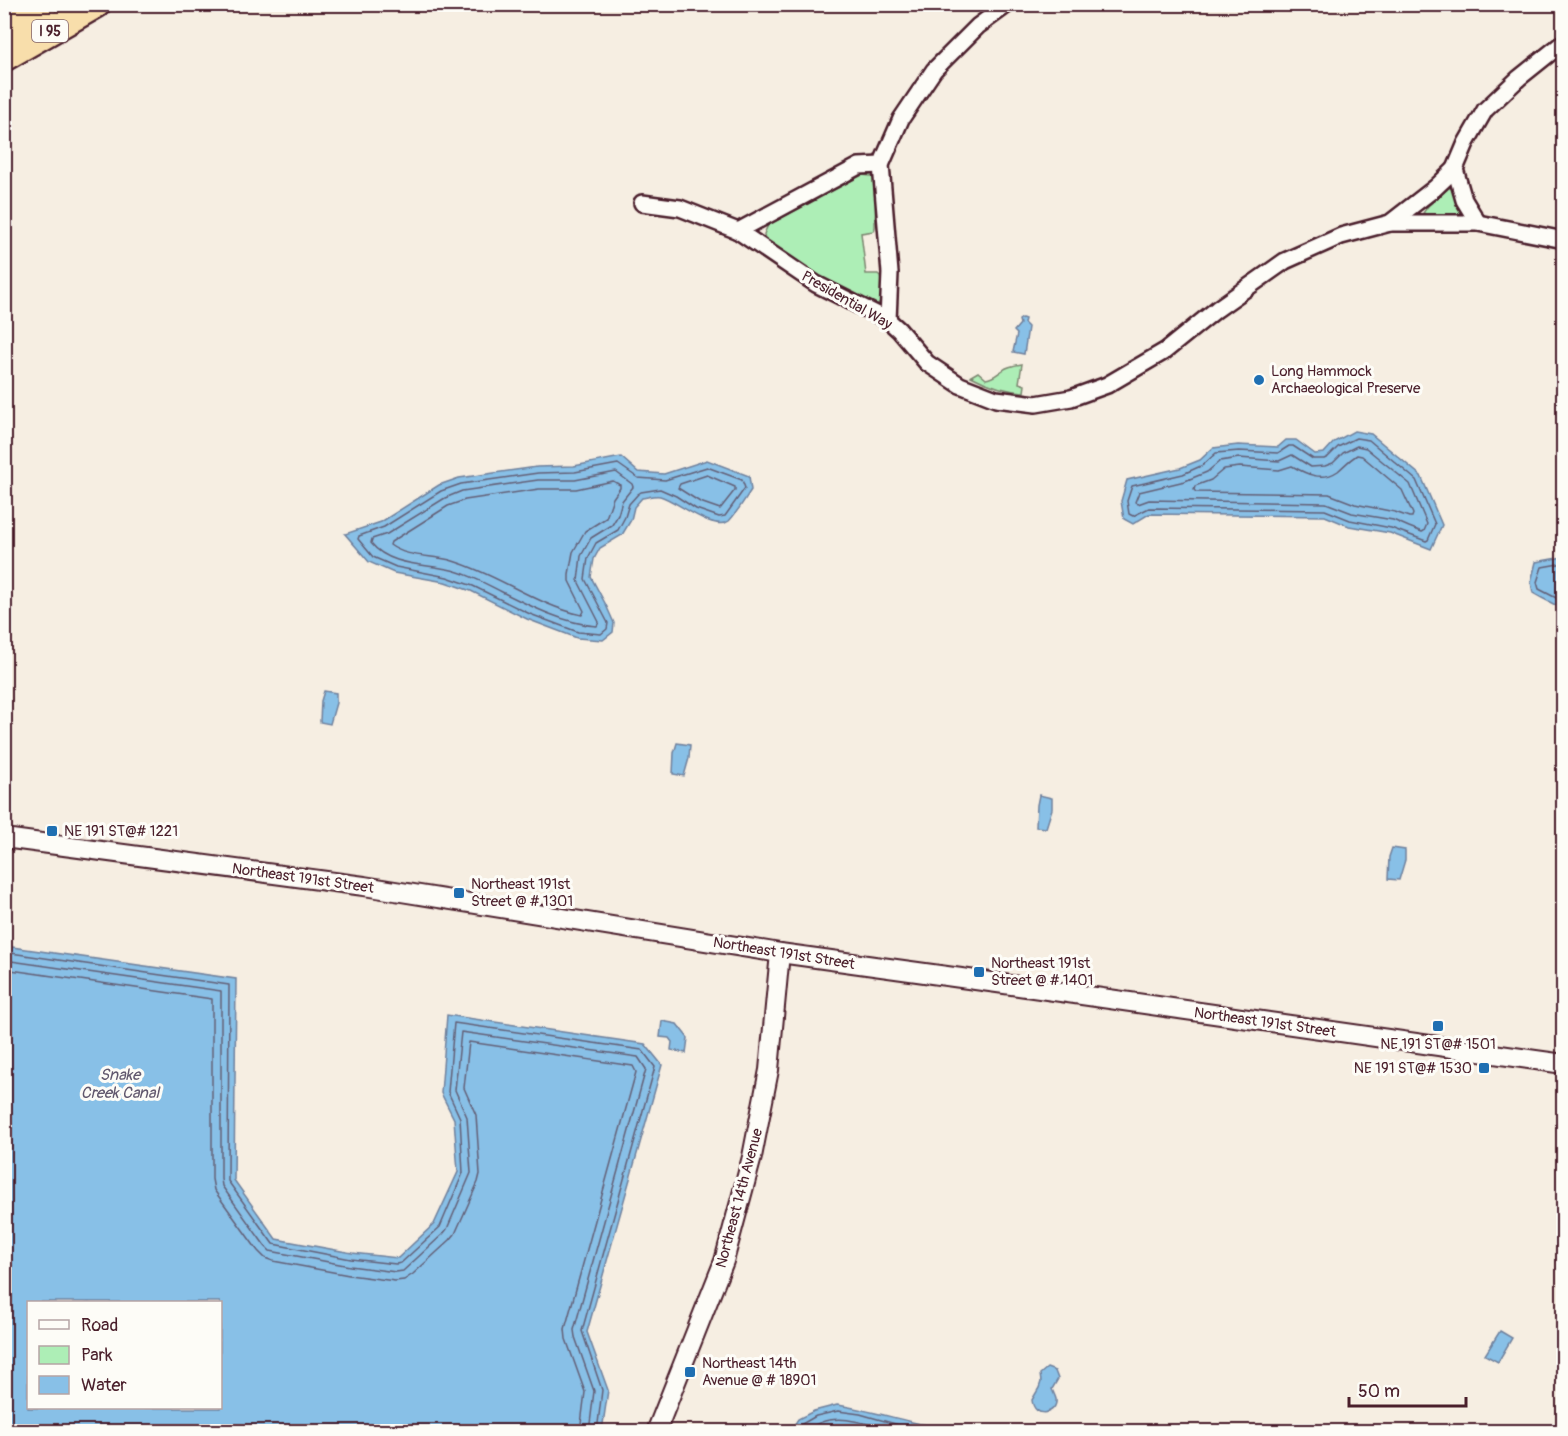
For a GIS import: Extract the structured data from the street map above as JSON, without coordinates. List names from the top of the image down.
{
  "streets": {
    "highway": ["I 95"],
    "street": ["Presidential Way", "Northeast 191st Street", "Northeast 14th Avenue"]
  },
  "crossings": [
    ["Northeast 191st Street", "Northeast 14th Avenue"]
  ],
  "water": ["Snake Creek Canal"],
  "places": {
    "other": ["Long Hammock Archaeological Preserve"],
    "transit": [
      "NE 191 ST@# 1221",
      "Northeast 191st Street @ # 1301",
      "Northeast 191st Street @ # 1401",
      "NE 191 ST@# 1501",
      "NE 191 ST@# 1530",
      "Northeast 14th Avenue @ # 18901"
    ]
  },
  "legend": ["Road", "Park", "Water"],
  "scale_bar": "50 m"
}
